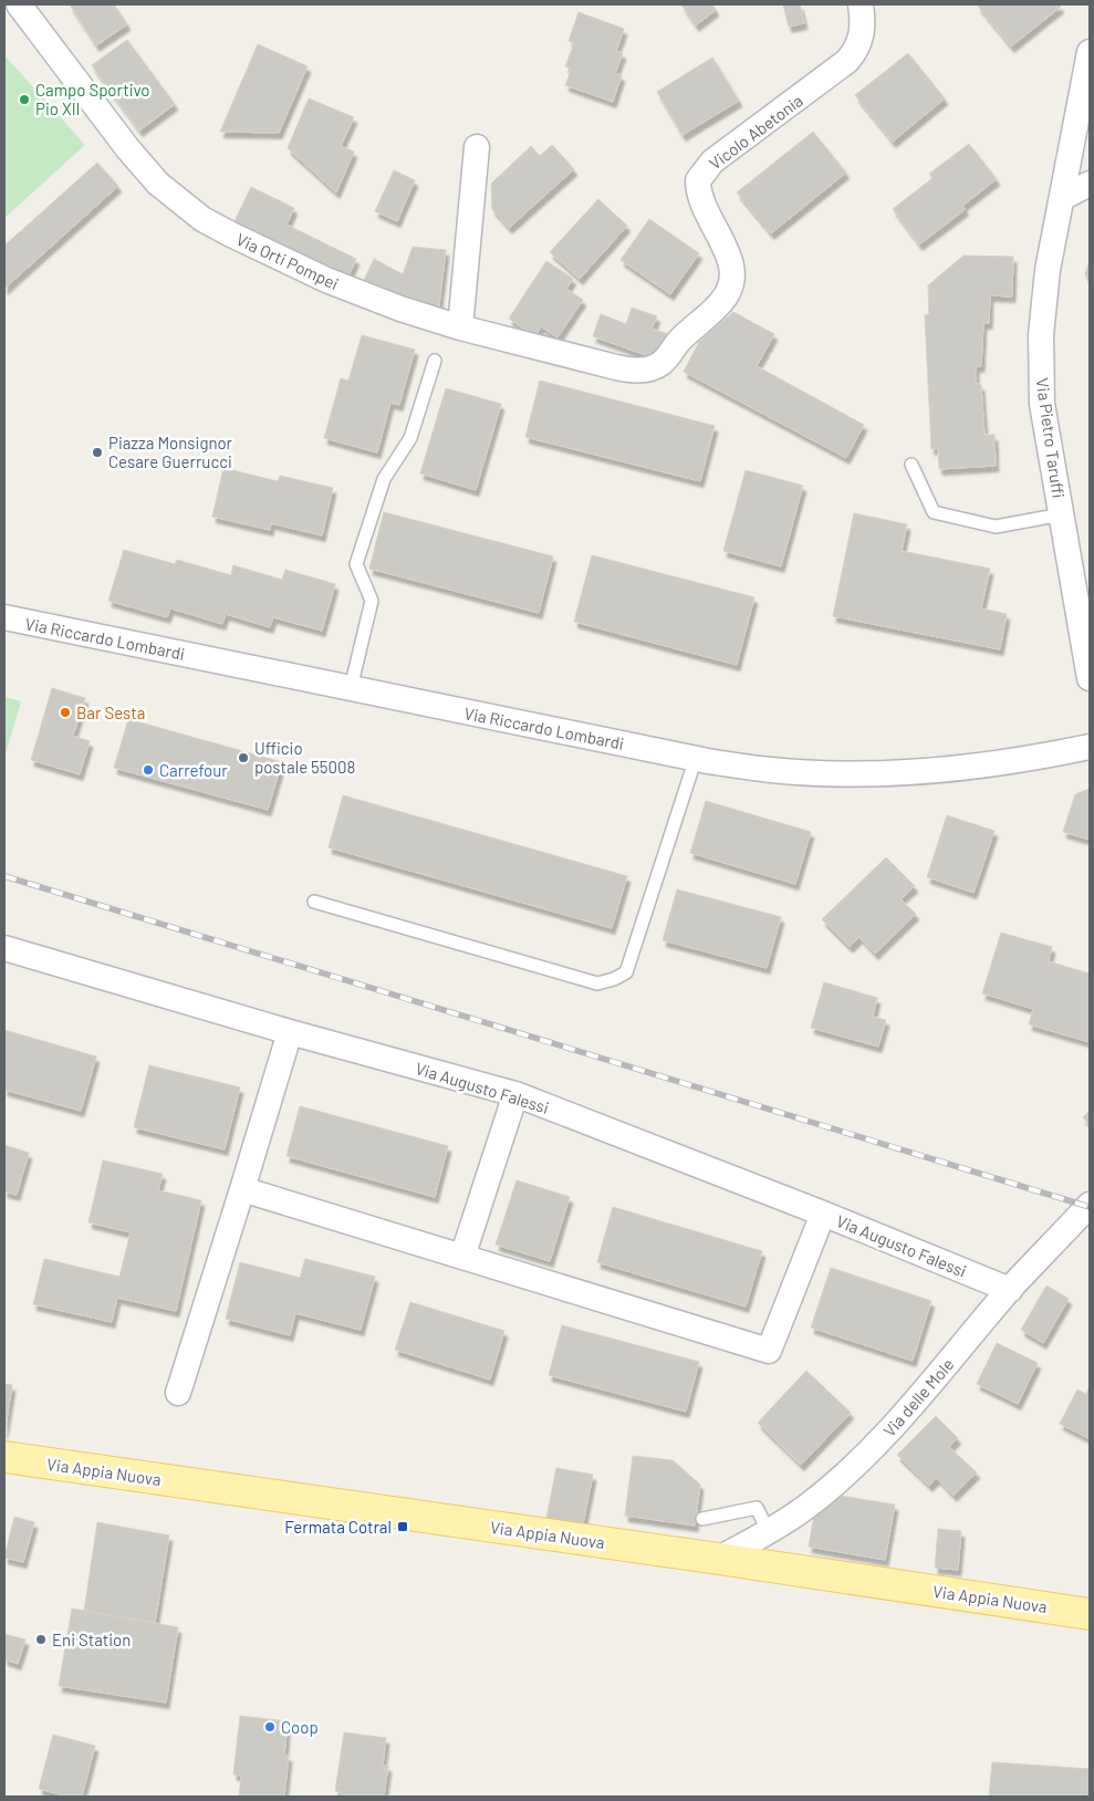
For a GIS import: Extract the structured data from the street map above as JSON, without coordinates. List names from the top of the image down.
{
  "streets": {
    "main road": ["Via Appia Nuova"],
    "street": [
      "Vicolo Abetonia",
      "Via Orti Pompei",
      "Via Pietro Taruffi",
      "Via Riccardo Lombardi",
      "Via Augusto Falessi",
      "Via delle Mole"
    ]
  },
  "crossings": [
    ["Vicolo Abetonia", "Via Orti Pompei"],
    ["Via Augusto Falessi", "Via delle Mole"],
    ["Via delle Mole", "Via Appia Nuova"]
  ],
  "places": {
    "other": [
      "Campo Sportivo Pio XII",
      "Piazza Monsignor Cesare Guerrucci",
      "Bar Sesta",
      "Ufficio postale 55008",
      "Carrefour",
      "Eni Station",
      "Coop"
    ],
    "transit": ["Fermata Cotral"]
  }
}
